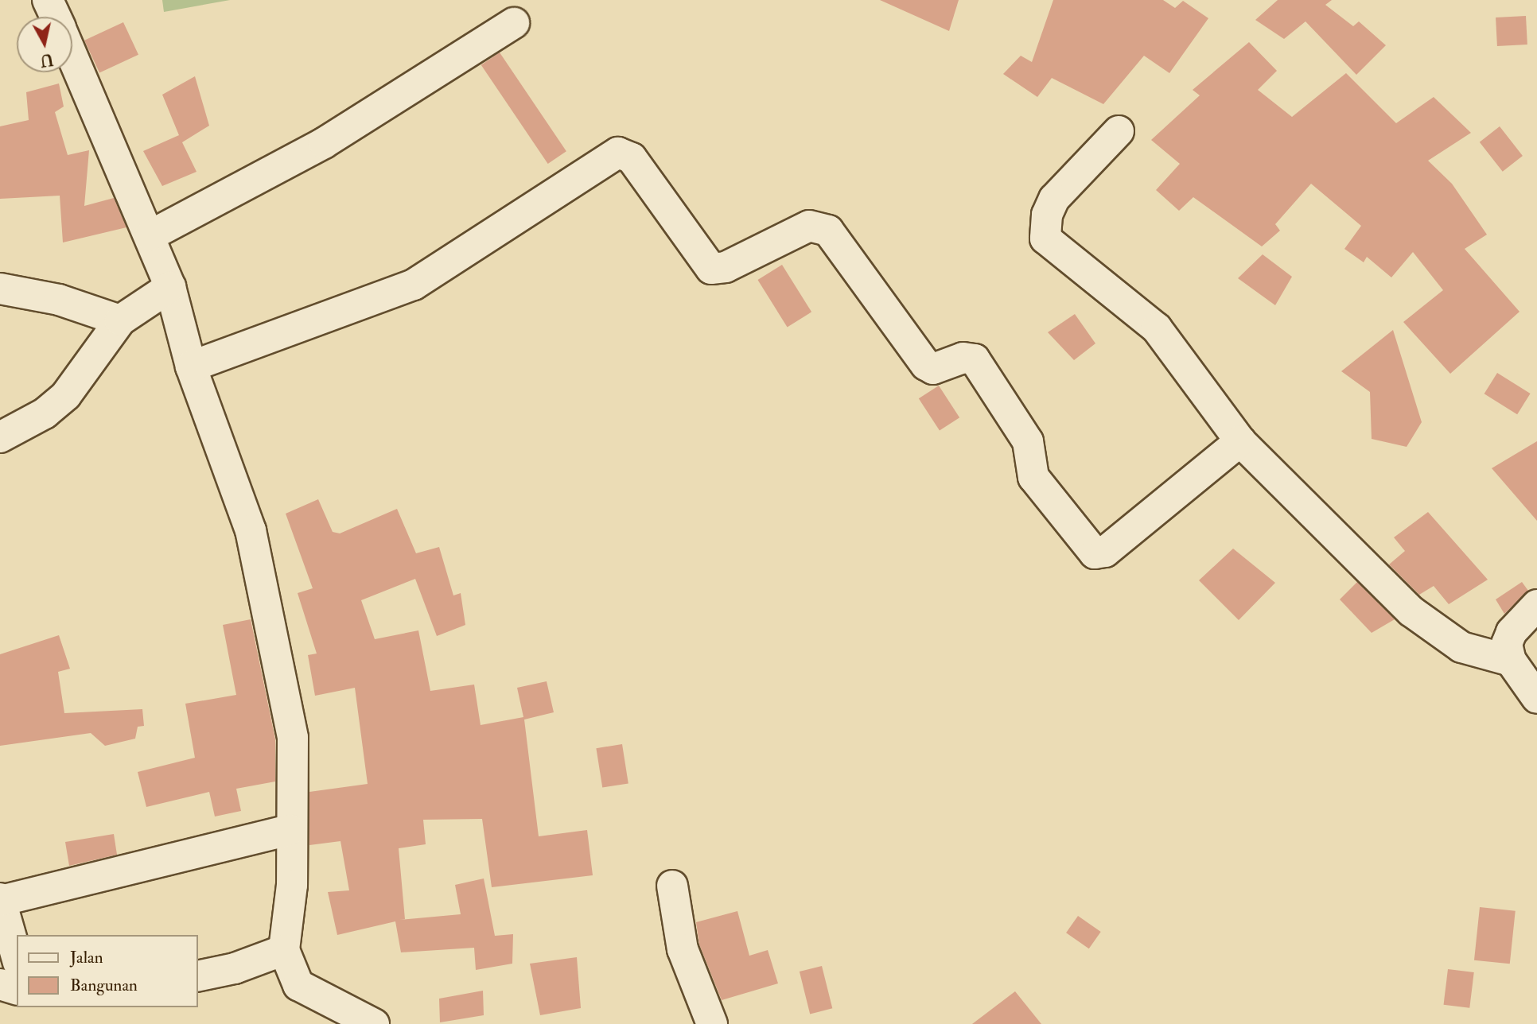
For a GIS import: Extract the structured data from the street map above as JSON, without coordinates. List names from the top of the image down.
{
  "legend": ["Jalan", "Bangunan"],
  "north": "bottom"
}
